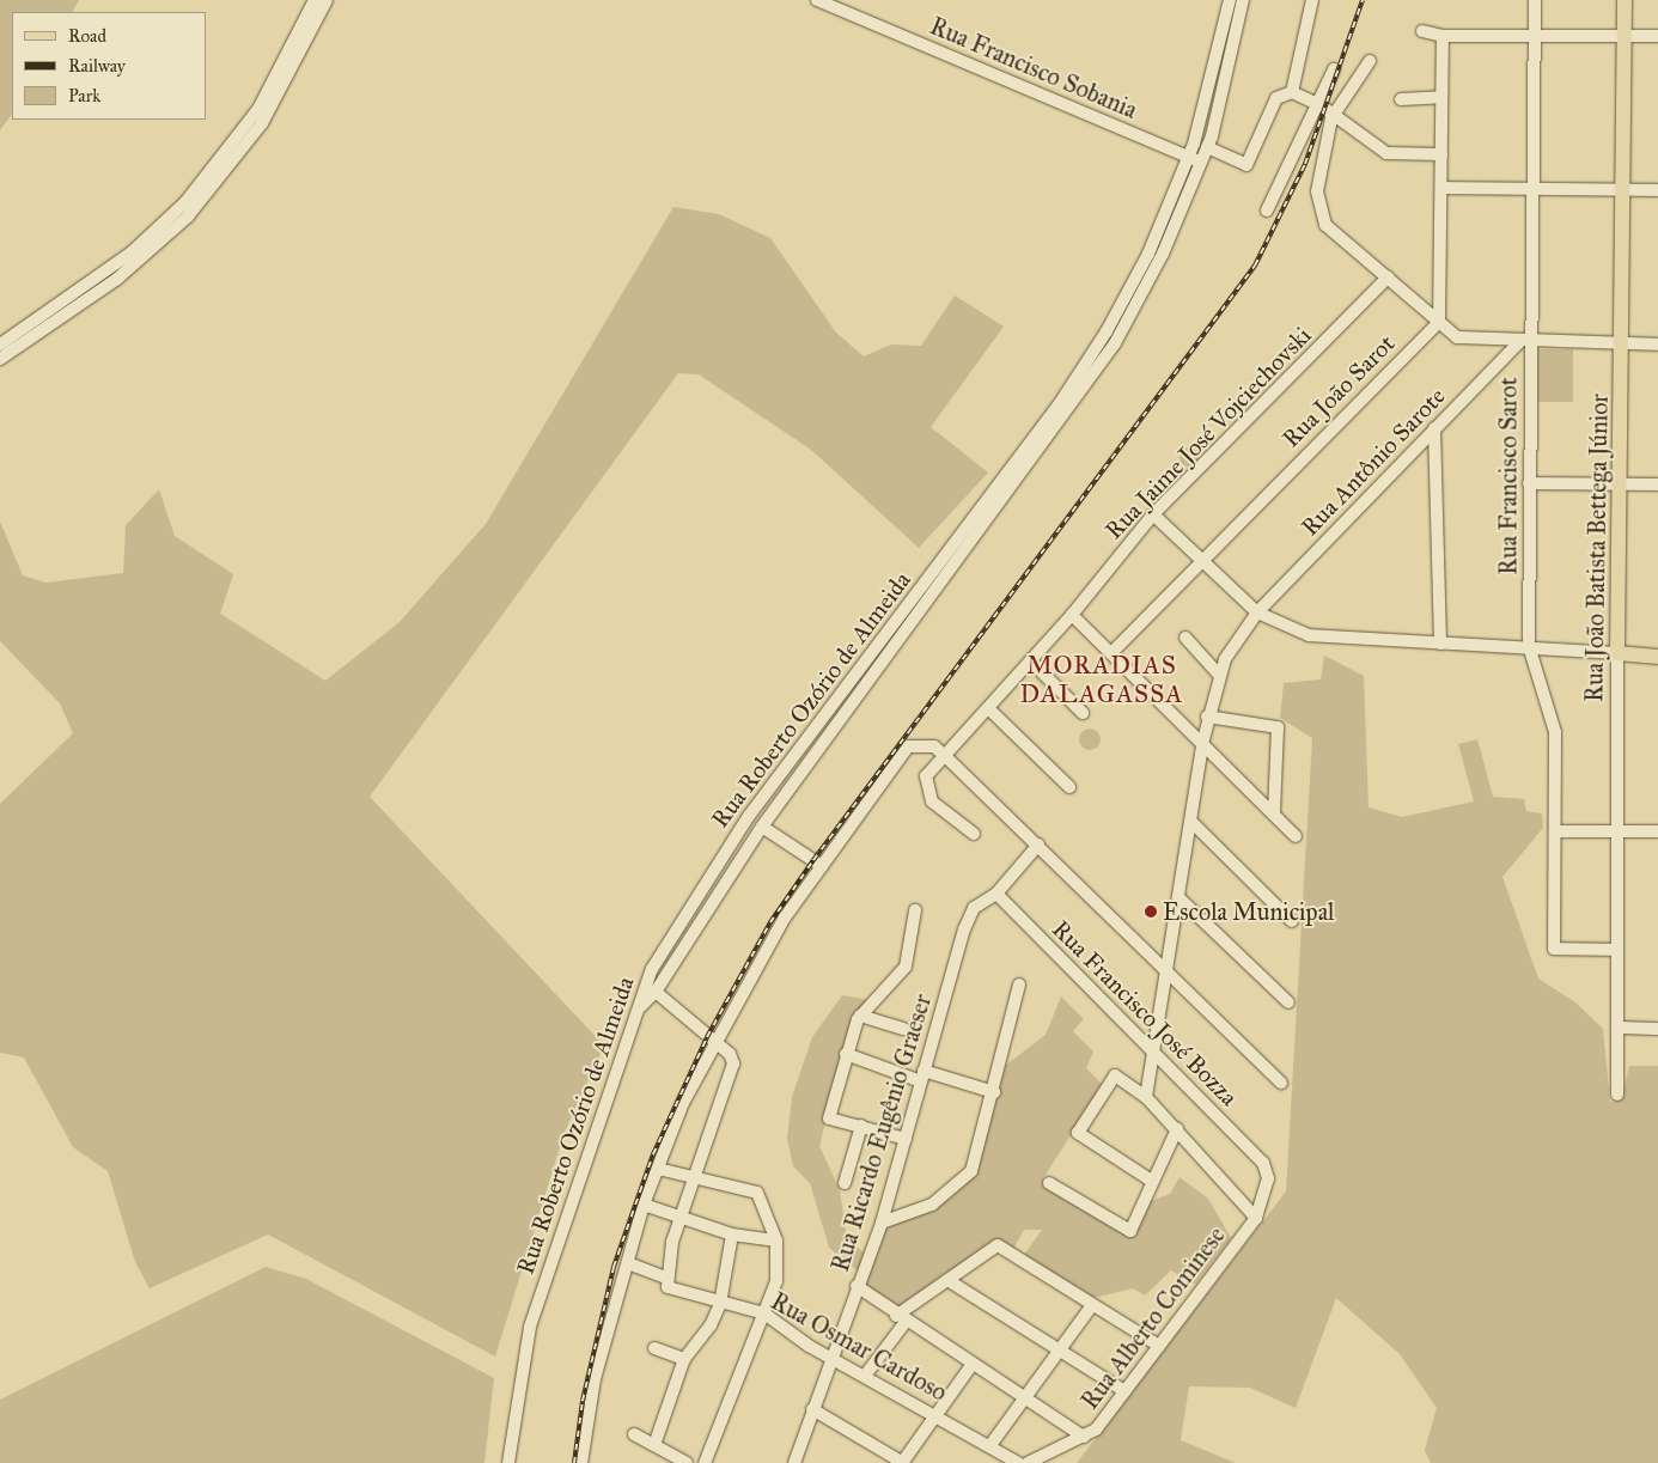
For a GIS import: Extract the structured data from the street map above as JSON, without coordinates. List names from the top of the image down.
{
  "streets": {
    "main road": ["Rua João Batista Bettega Júnior"],
    "street": [
      "Rua Francisco Sobania",
      "Rua João Sarot",
      "Rua Jaime José Vojciechovski",
      "Rua Antônio Sarote",
      "Rua Francisco Sarot",
      "Rua Roberto Ozório de Almeida",
      "Rua Francisco José Bozza",
      "Rua Ricardo Eugênio Graeser",
      "Rua Alberto Cominese",
      "Rua Osmar Cardoso"
    ]
  },
  "crossings": [
    ["Rua Francisco Sobania", "Rua Roberto Ozório de Almeida"],
    ["Rua Antônio Sarote", "Rua Francisco Sarot"],
    ["Rua Antônio Sarote", "Rua Francisco José Bozza"],
    ["Rua Francisco Sarot", "Rua João Batista Bettega Júnior"],
    ["Rua Francisco José Bozza", "Rua Ricardo Eugênio Graeser"],
    ["Rua Francisco José Bozza", "Rua Alberto Cominese"],
    ["Rua Ricardo Eugênio Graeser", "Rua Osmar Cardoso"]
  ],
  "districts": ["MORADIAS DALAGASSA"],
  "places": ["Escola Municipal"],
  "legend": ["Road", "Railway", "Park"]
}
